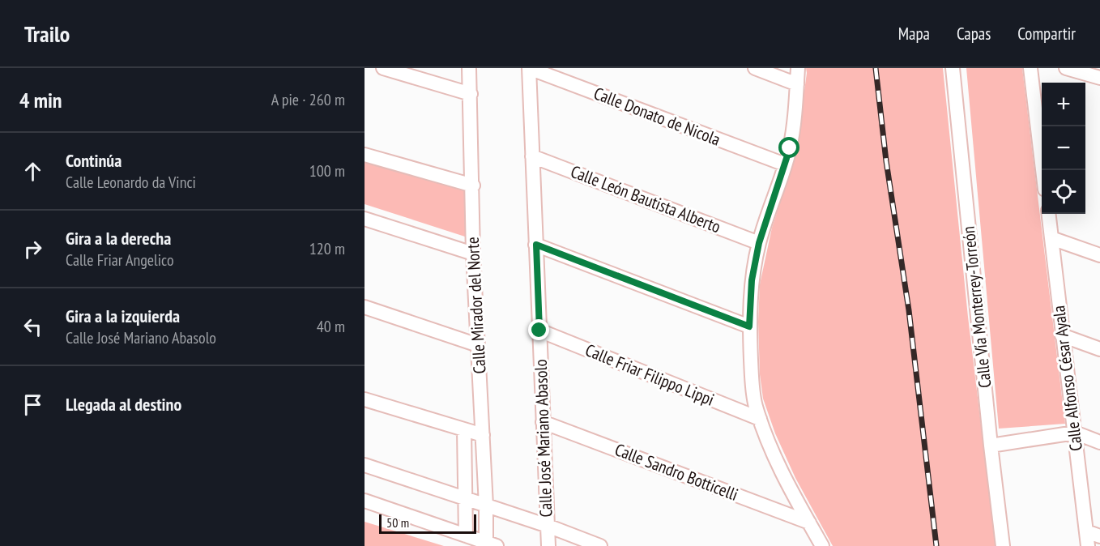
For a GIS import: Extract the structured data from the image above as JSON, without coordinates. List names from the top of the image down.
{
  "streets": {
    "street": [
      "Calle Donato de Nicola",
      "Calle León Bautista Alberto",
      "Calle Mirador del Norte",
      "Calle Vía Monterrey-Torreón",
      "Calle Friar Filippo Lippi",
      "Calle Alfonso César Ayala",
      "Calle José Mariano Abasolo",
      "Calle Sandro Botticelli"
    ]
  },
  "crossings": [
    ["Calle Donato de Nicola", "Calle José Mariano Abasolo"],
    ["Calle León Bautista Alberto", "Calle José Mariano Abasolo"],
    ["Calle Friar Filippo Lippi", "Calle José Mariano Abasolo"],
    ["Calle José Mariano Abasolo", "Calle Sandro Botticelli"]
  ],
  "scale_bar": "50 m",
  "page": {
    "header": "Trailo",
    "nav": ["Mapa", "Capas", "Compartir"],
    "heading": ["4 min", "A pie · 260 m"],
    "map_buttons": ["+", "−"],
    "list": [
      ["Continúa", "Calle Leonardo da Vinci", "100 m"],
      ["Gira a la derecha", "Calle Friar Angelico", "120 m"],
      ["Gira a la izquierda", "Calle José Mariano Abasolo", "40 m"],
      "Llegada al destino"
    ],
    "scale": "50 m"
  }
}
